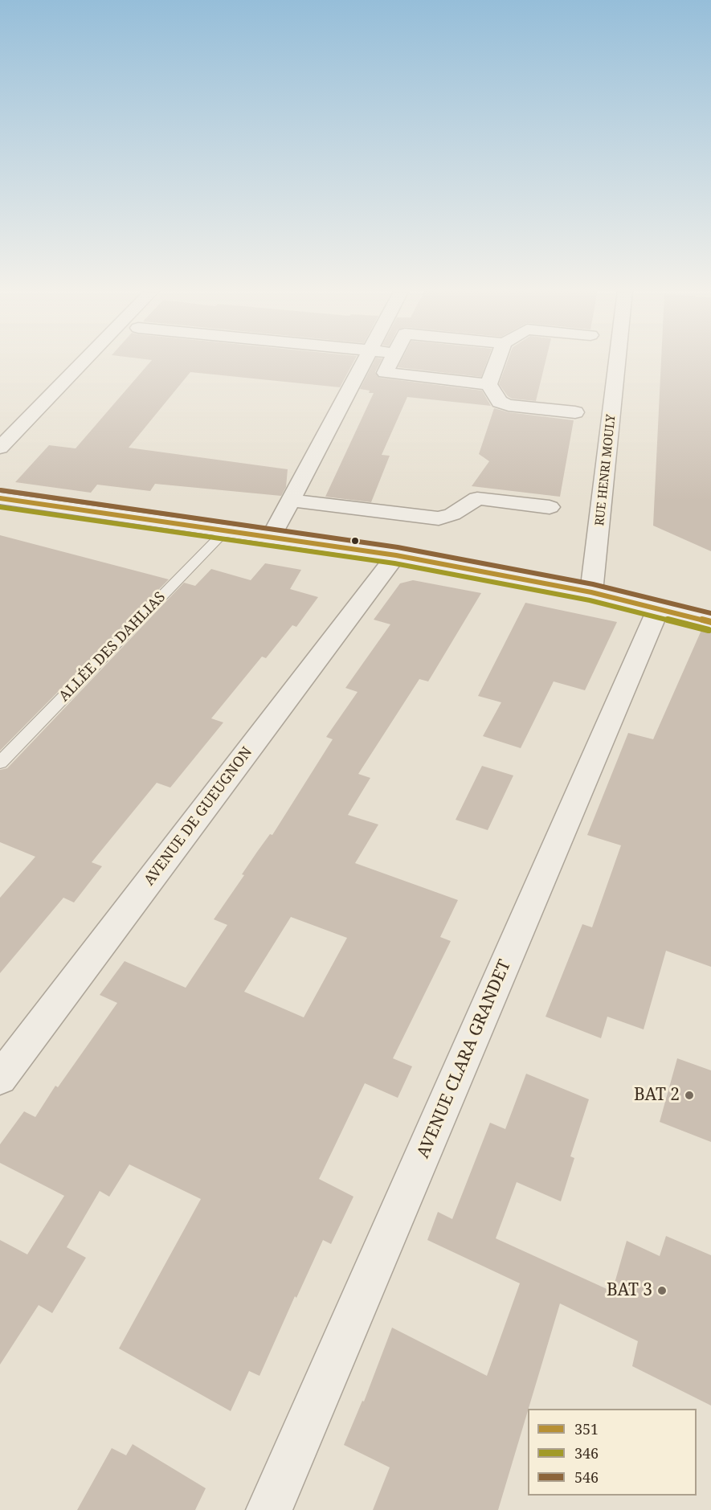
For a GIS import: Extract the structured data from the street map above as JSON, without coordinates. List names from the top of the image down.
{
  "streets": {
    "street": ["RUE HENRI MOULY", "AVENUE DE GUEUGNON", "AVENUE CLARA GRANDET"],
    "lane": ["ALLÉE DES DAHLIAS"]
  },
  "places": ["BAT 2", "BAT 3"],
  "lines": ["transit line 546", "transit line 351", "transit line 346"],
  "legend": ["351", "346", "546"]
}
